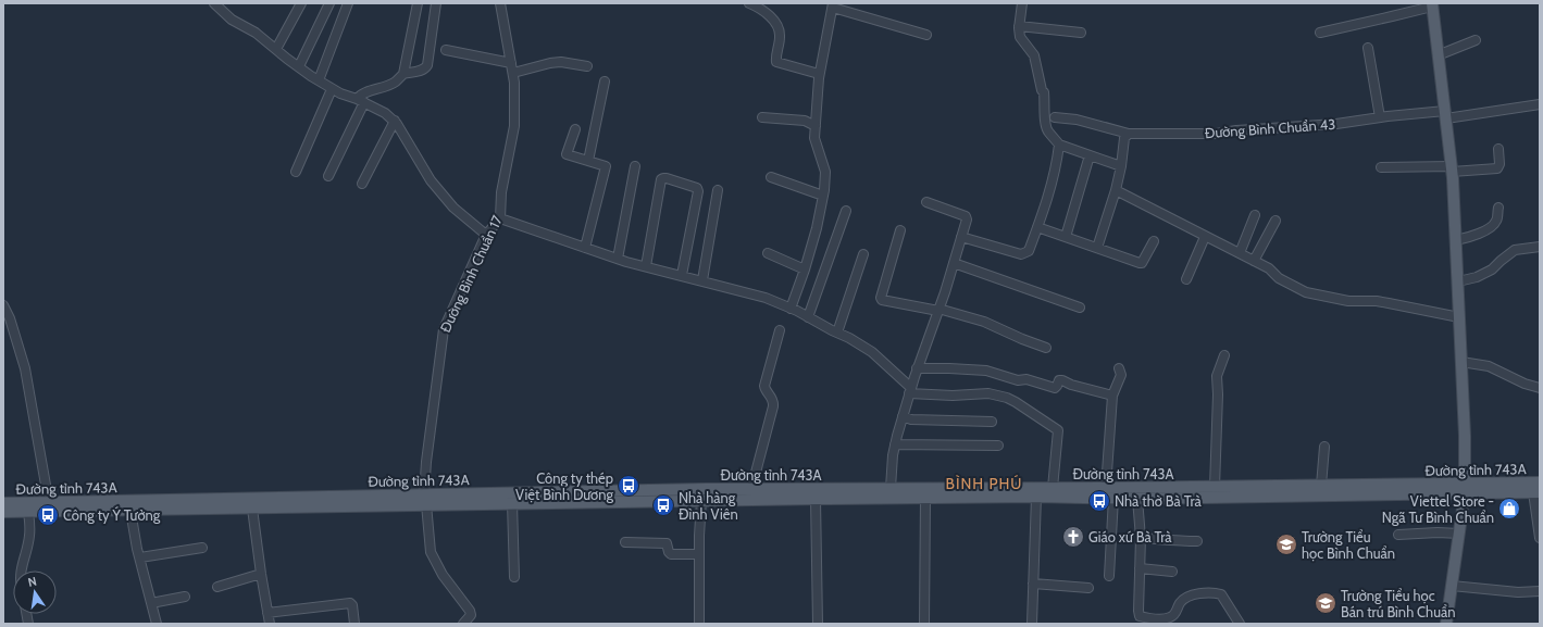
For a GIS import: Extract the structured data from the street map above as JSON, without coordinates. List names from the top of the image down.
{
  "streets": {
    "main road": ["Đường tỉnh 743A"],
    "street": ["Đường Bình Chuẩn 43", "Đường Bình Chuẩn 17"]
  },
  "crossings": [
    ["Đường Bình Chuẩn 17", "Đường tỉnh 743A"]
  ],
  "districts": ["BÌNH PHÚ"],
  "places": {
    "bus stop": [
      "Công ty thép Việt Bình Dương",
      "Nhà thờ Bà Trà",
      "Nhà hàng Đình Viên",
      "Công ty Ý Tưởng"
    ],
    "shop": ["Viettel Store - Ngã Tư Bình Chuẩn"],
    "church": ["Giáo xứ Bà Trà"],
    "school or university": ["Trường Tiểu học Bình Chuẩn", "Trường Tiểu học Bán trú Bình Chuẩn"]
  },
  "north": "top"
}
